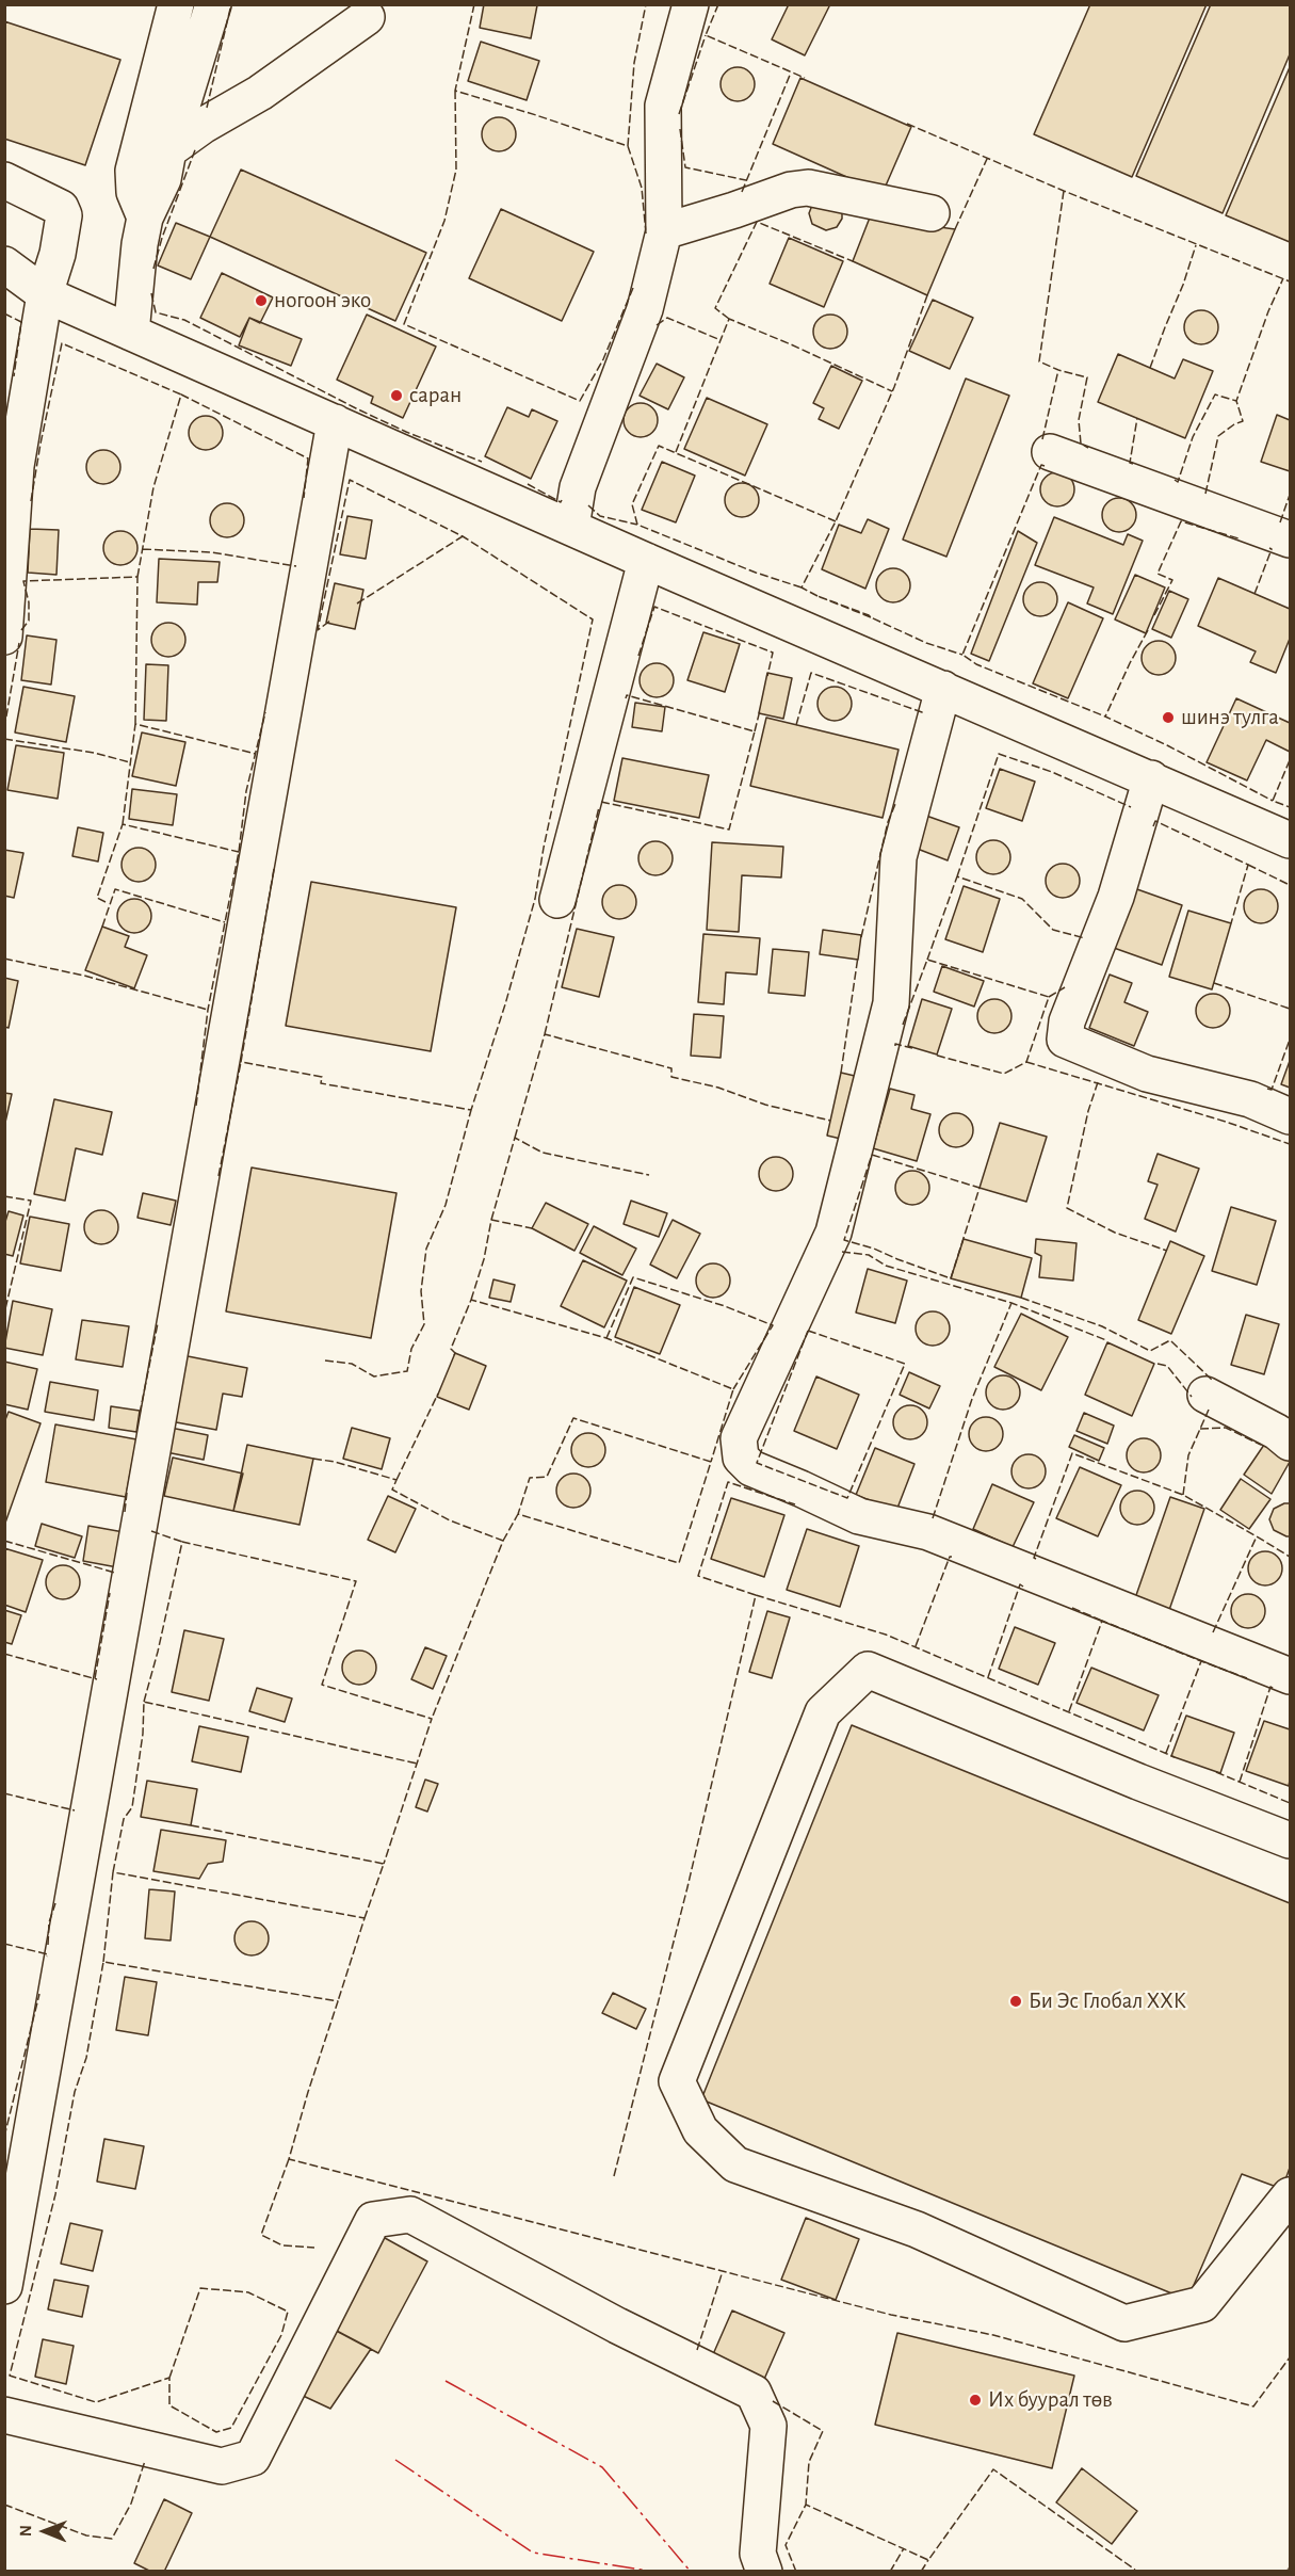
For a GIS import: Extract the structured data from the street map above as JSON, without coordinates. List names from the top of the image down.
{
  "places": [
    "ногоон эко",
    "саран",
    "шинэ тулга",
    "Би Эс Глобал ХХК",
    "Их буурал төв"
  ],
  "north": "left"
}
